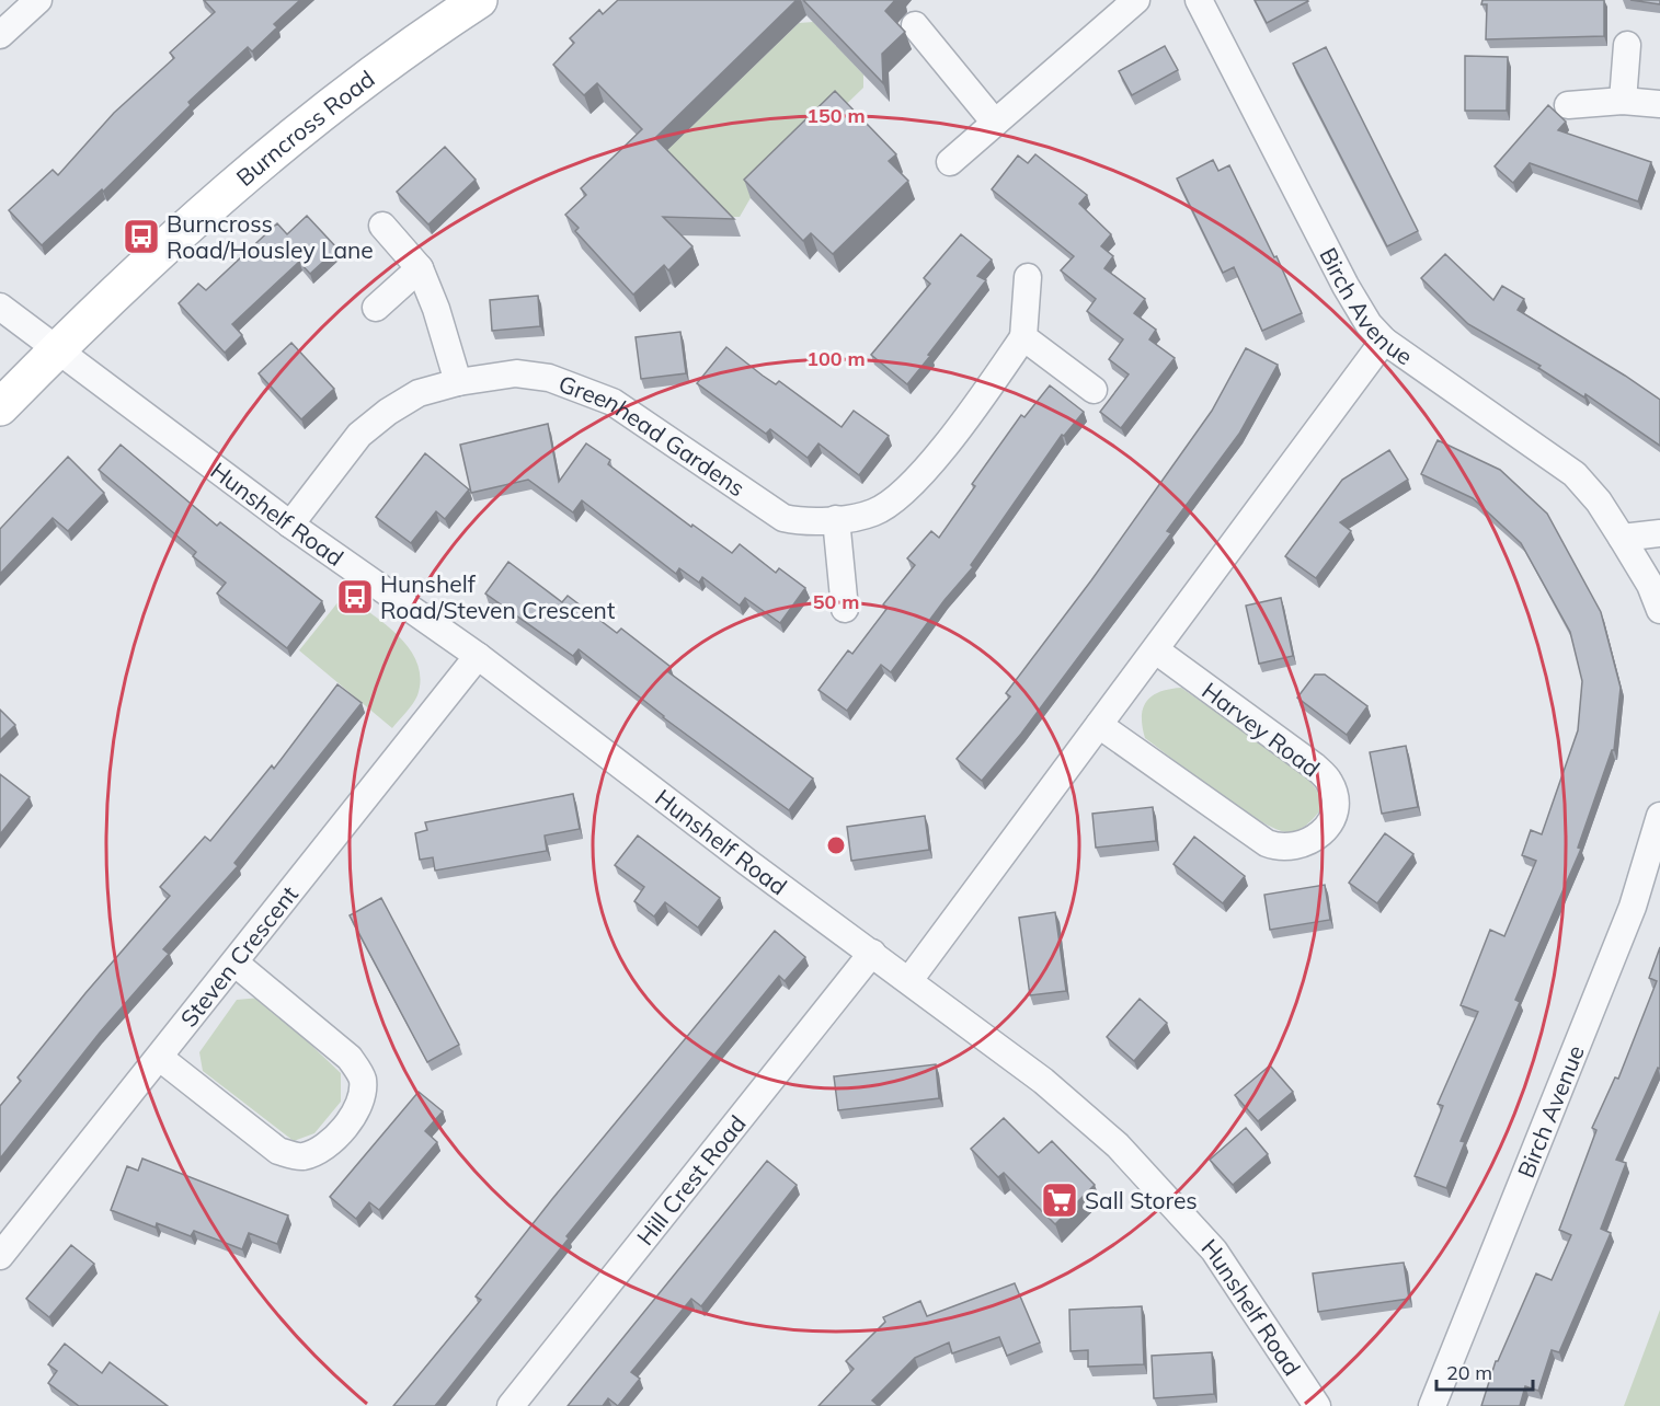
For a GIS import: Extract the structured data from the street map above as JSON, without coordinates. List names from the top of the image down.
{
  "streets": {
    "main road": ["Burncross Road"],
    "street": [
      "Birch Avenue",
      "Greenhead Gardens",
      "Hunshelf Road",
      "Harvey Road",
      "Steven Crescent",
      "Hill Crest Road"
    ]
  },
  "crossings": [
    ["Burncross Road", "Hunshelf Road"],
    ["Greenhead Gardens", "Hunshelf Road"],
    ["Hunshelf Road", "Steven Crescent"],
    ["Hunshelf Road", "Hill Crest Road"]
  ],
  "places": {
    "bus stop": ["Burncross Road/Housley Lane", "Hunshelf Road/Steven Crescent"],
    "supermarket": ["Sall Stores"]
  },
  "scale_bar": "20 m",
  "rings": ["150 m", "100 m", "50 m"]
}
